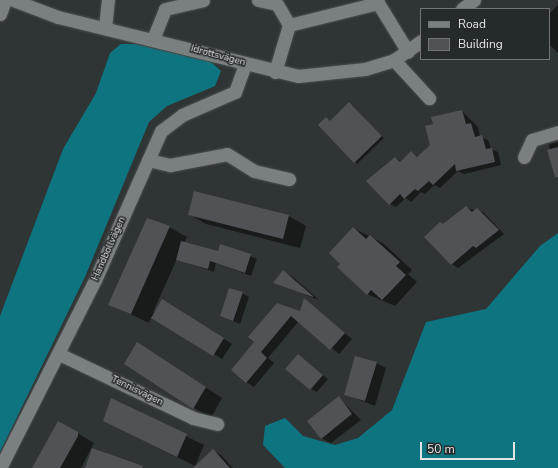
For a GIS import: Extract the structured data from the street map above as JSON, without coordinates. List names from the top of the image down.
{
  "streets": {
    "street": ["Idrottsvägen", "Handbollvägen", "Tennisvägen"]
  },
  "crossings": [
    ["Idrottsvägen", "Handbollvägen"],
    ["Handbollvägen", "Tennisvägen"]
  ],
  "legend": ["Road", "Building"],
  "scale_bar": "50 m"
}
